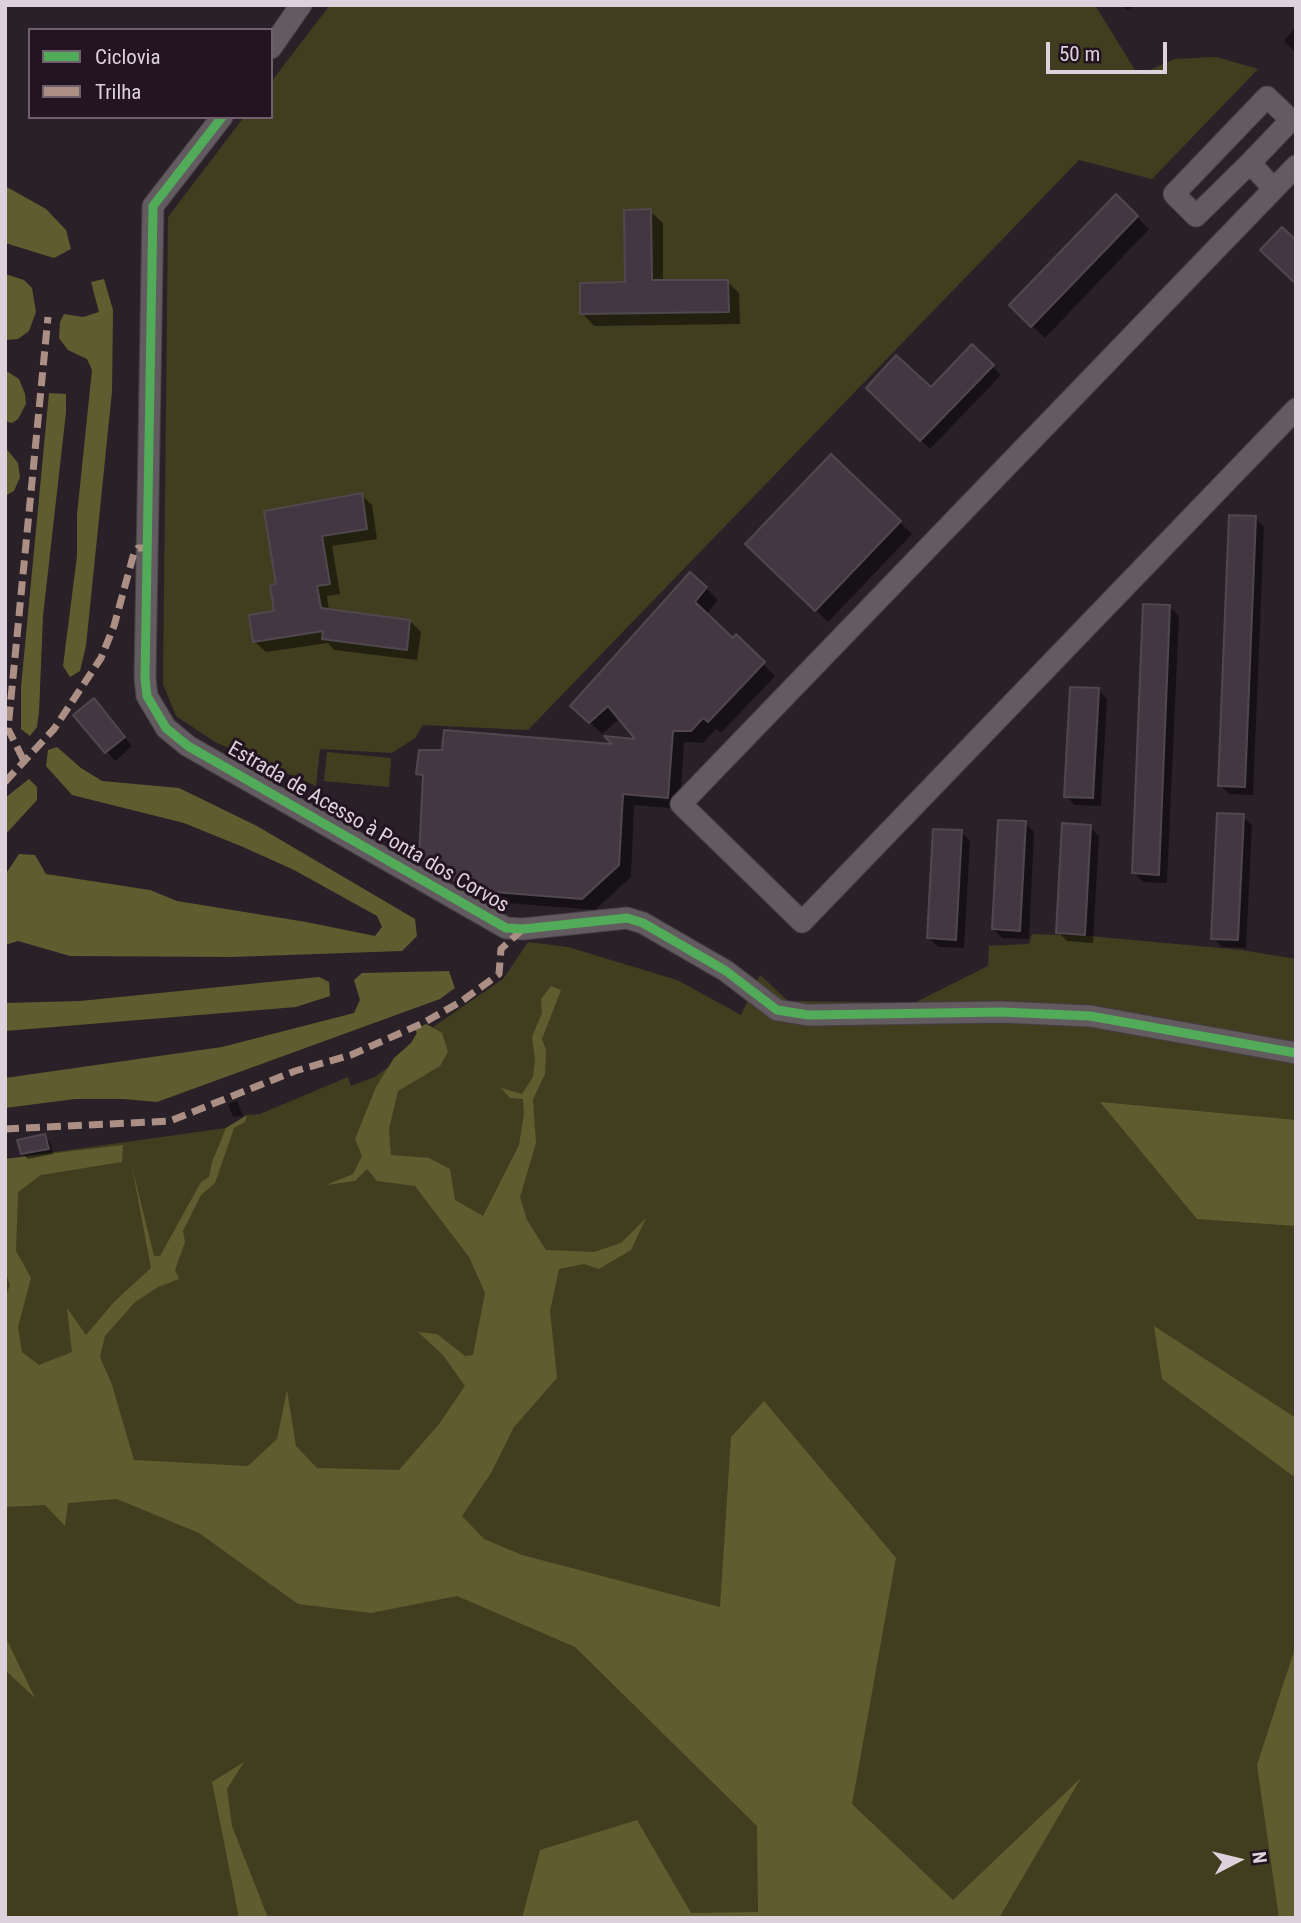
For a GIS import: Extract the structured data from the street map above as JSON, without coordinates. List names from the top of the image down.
{
  "streets": {
    "street": ["Estrada de Acesso à Ponta dos Corvos"]
  },
  "legend": ["Ciclovia", "Trilha"],
  "scale_bar": "50 m",
  "north": "right"
}
